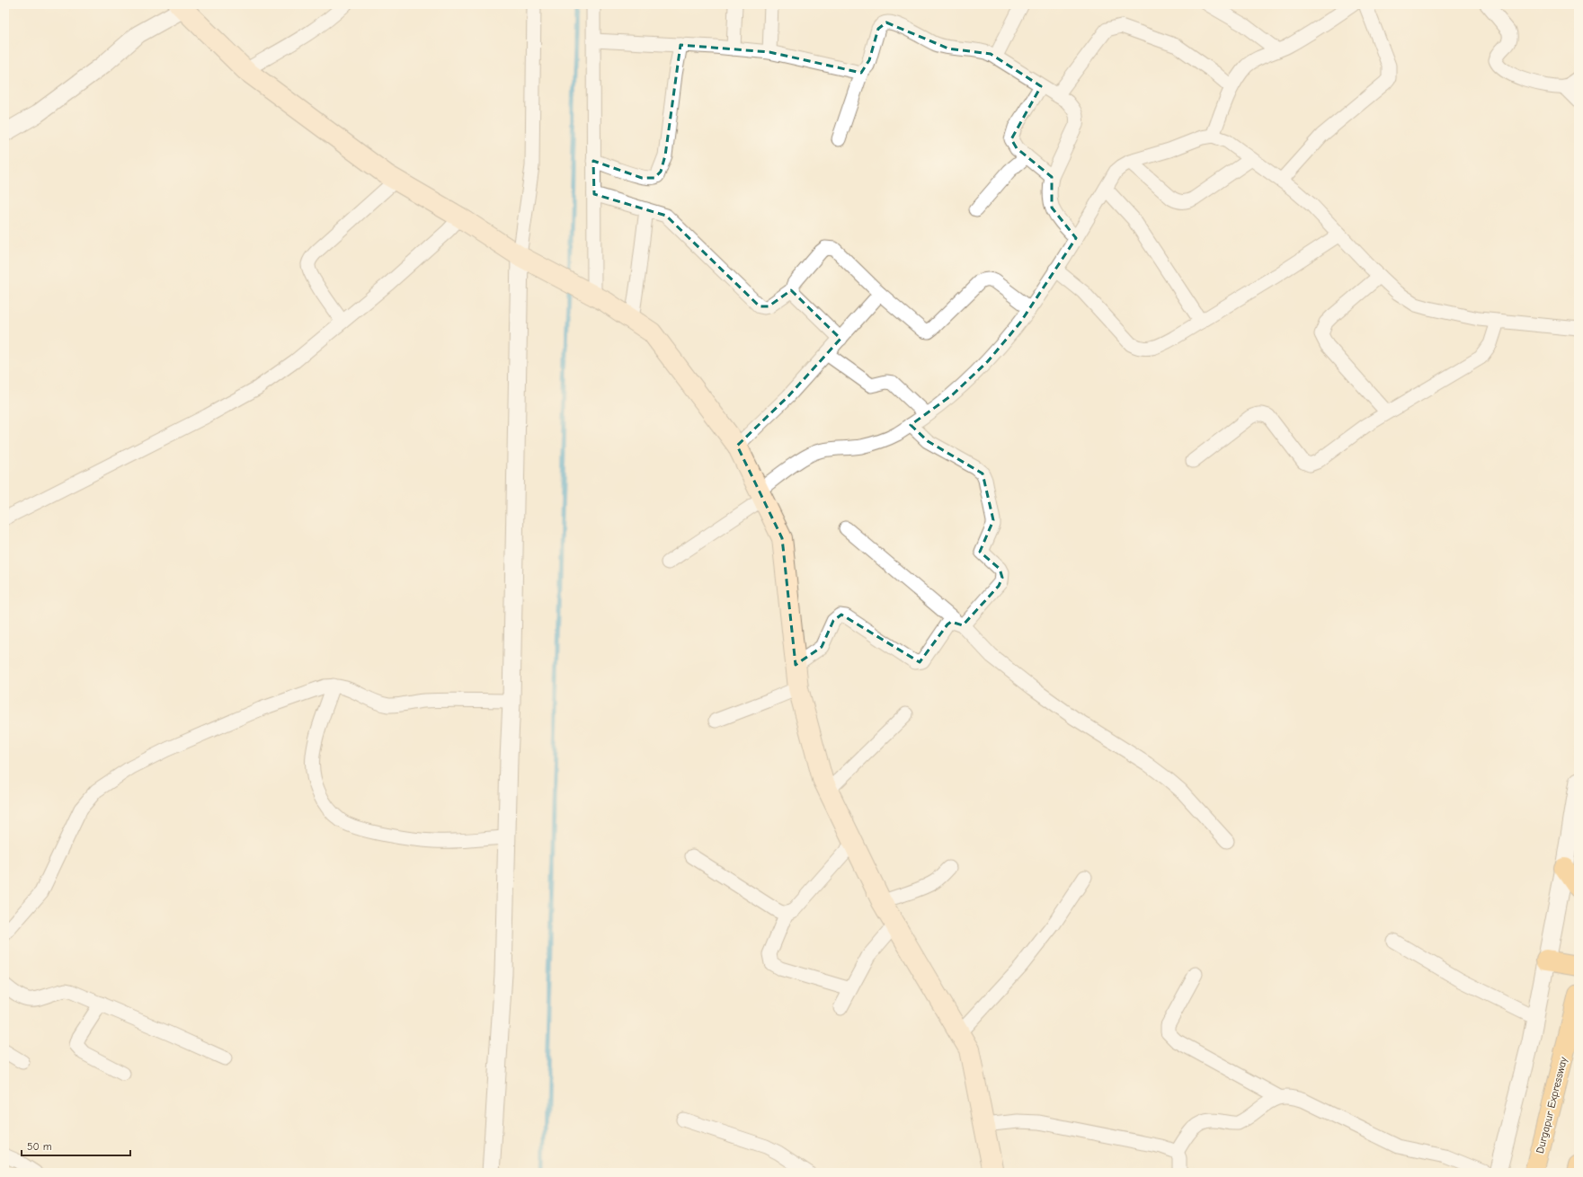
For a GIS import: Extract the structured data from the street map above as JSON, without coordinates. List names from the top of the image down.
{
  "streets": {
    "highway": ["Durgapur Expressway"]
  },
  "scale_bar": "50 m"
}
